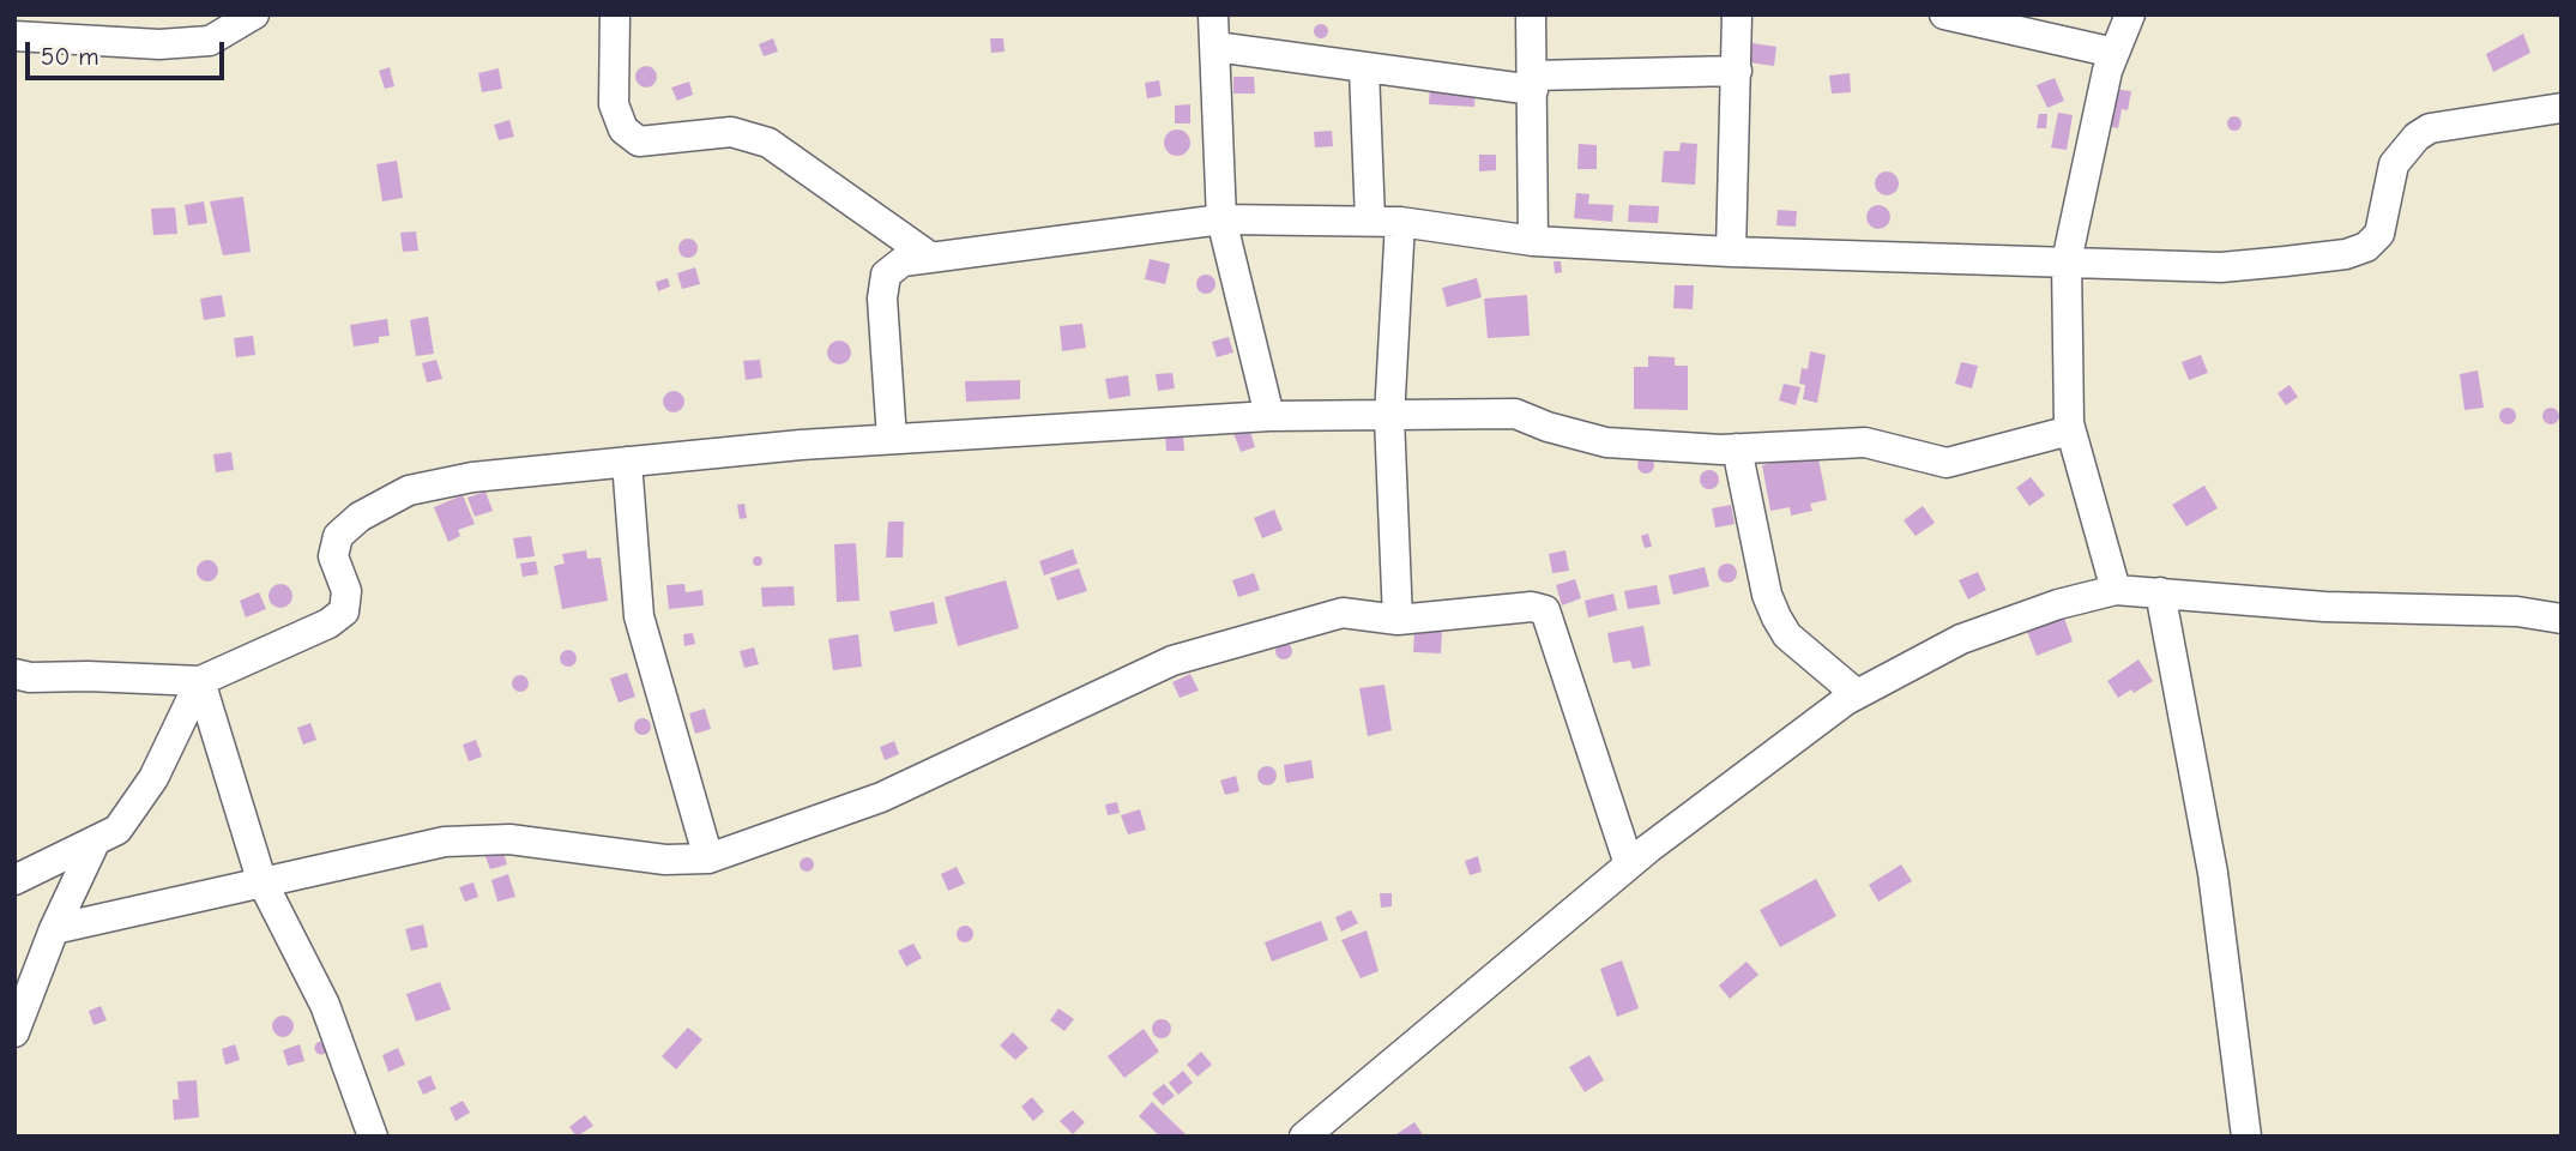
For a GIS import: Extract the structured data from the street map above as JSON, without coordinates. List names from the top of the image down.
{
  "scale_bar": "50 m"
}
